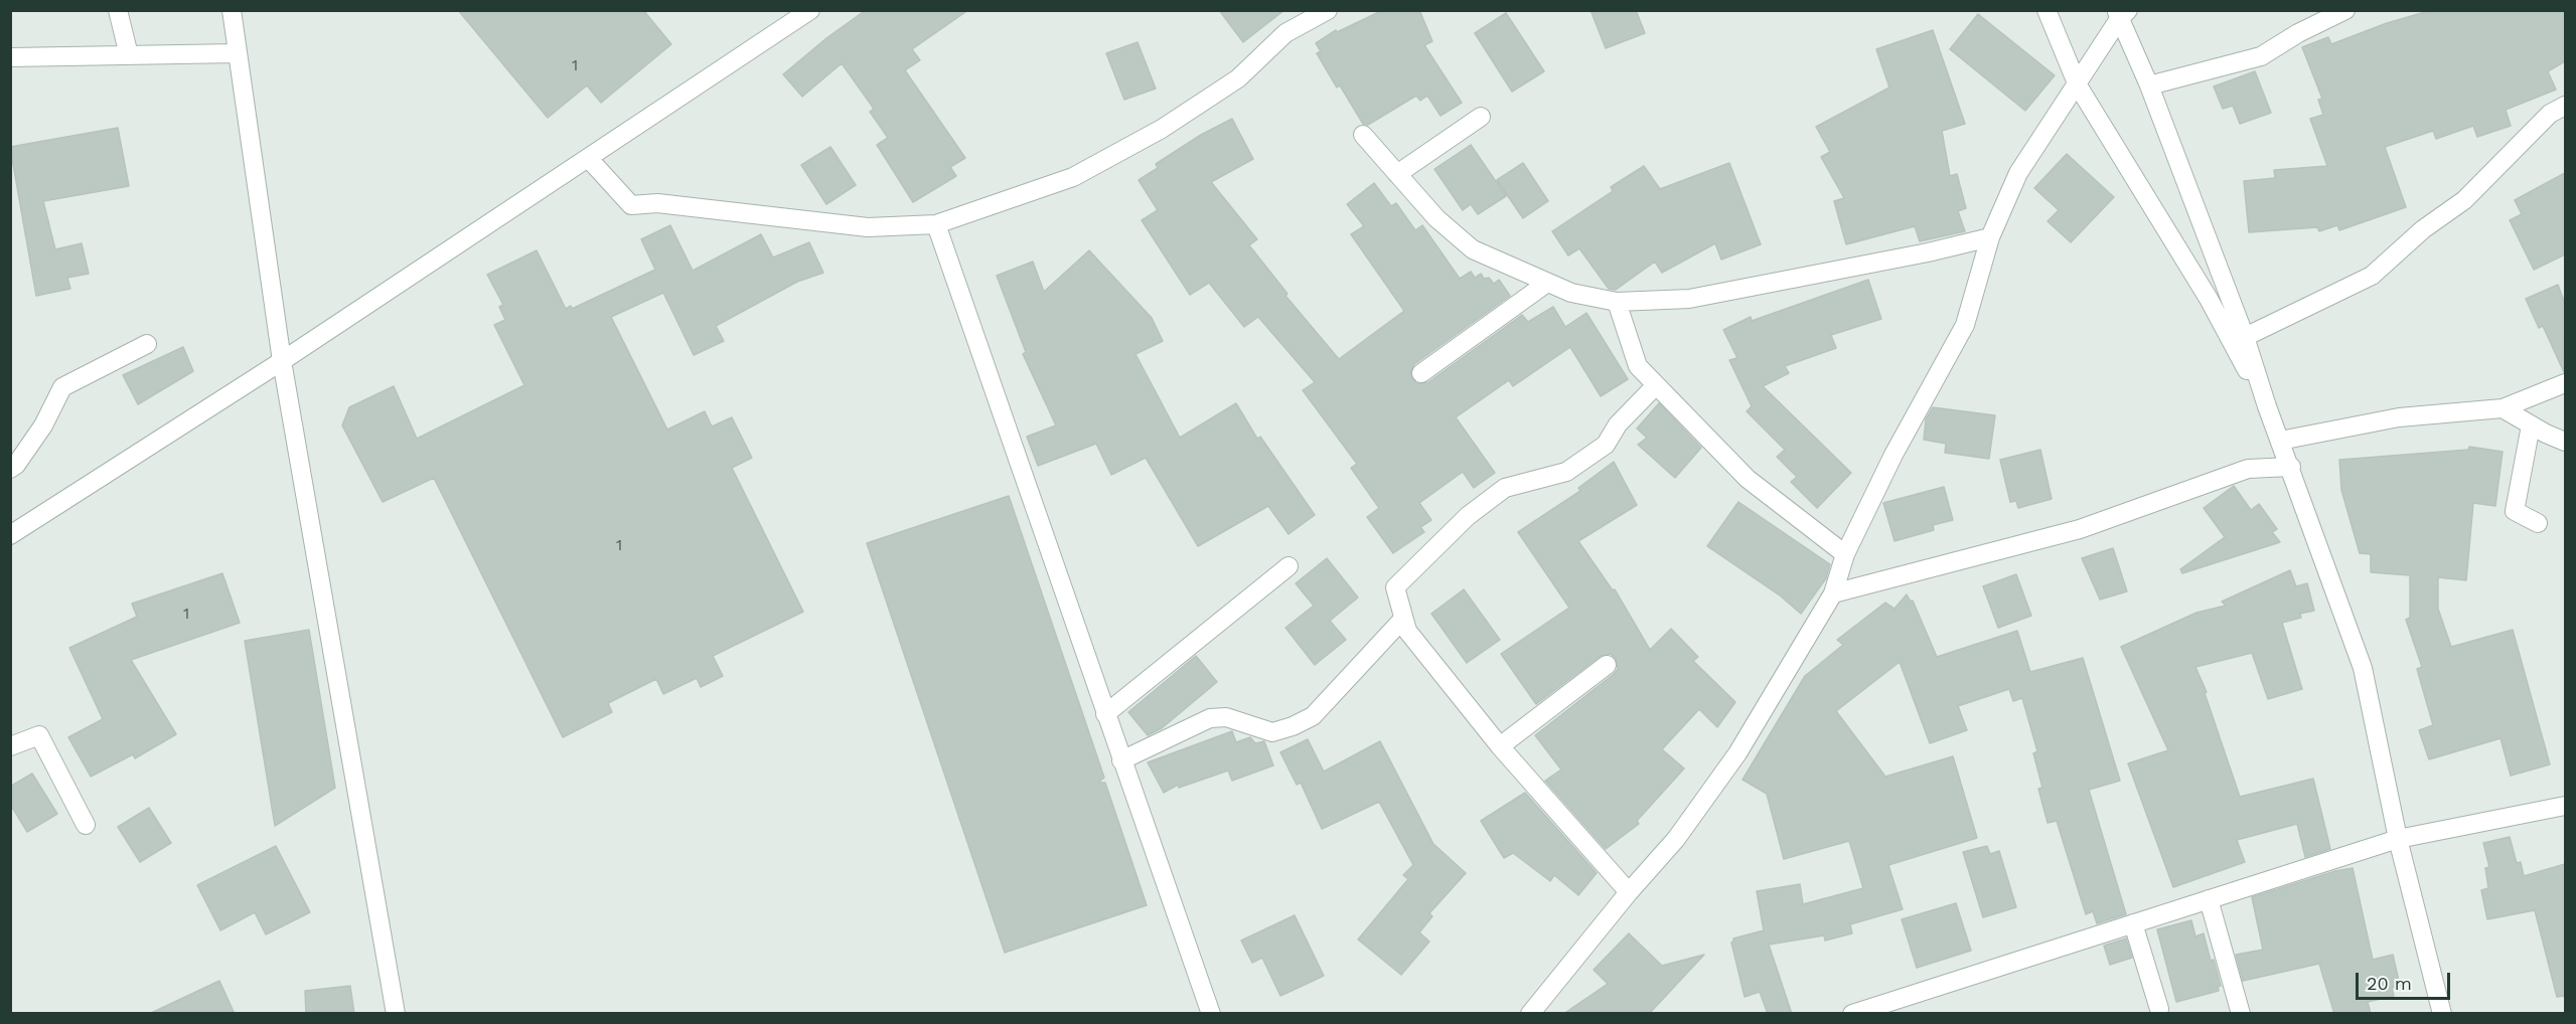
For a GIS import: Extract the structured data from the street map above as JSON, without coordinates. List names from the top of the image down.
{
  "house_numbers": ["1", "1", "1"],
  "scale_bar": "20 m"
}
